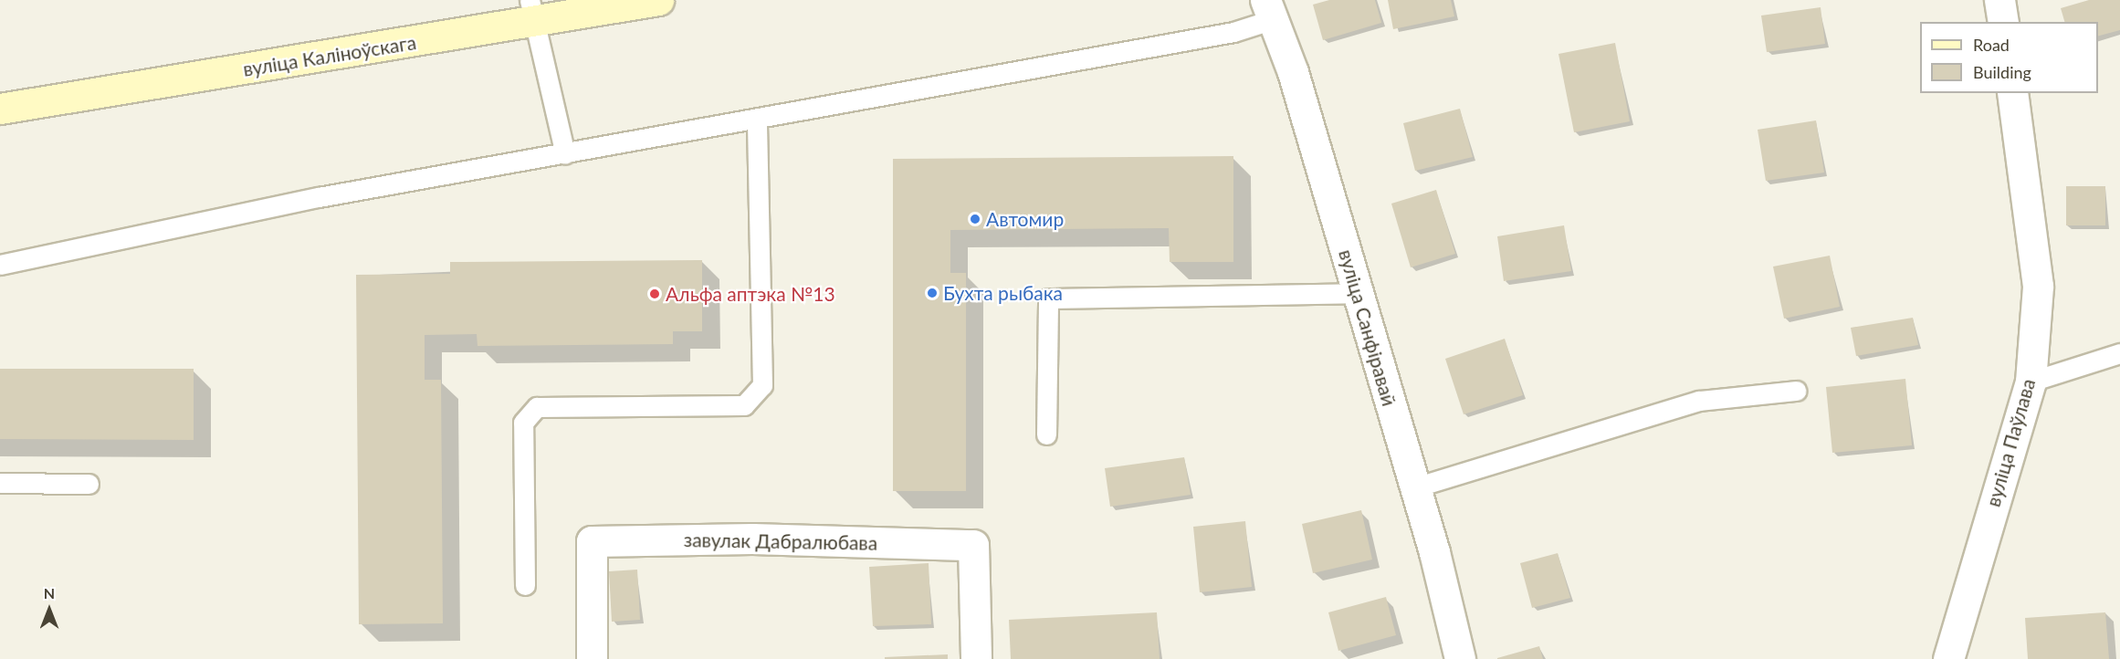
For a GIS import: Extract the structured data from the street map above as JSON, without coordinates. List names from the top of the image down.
{
  "streets": {
    "main road": ["вуліца Каліноўскага"],
    "street": ["вуліца Санфіравай", "вуліца Паўлава", "завулак Дабралюбава"]
  },
  "places": ["Автомир", "Бухта рыбака", "Альфа аптэка №13"],
  "legend": ["Road", "Building"],
  "north": "top"
}
